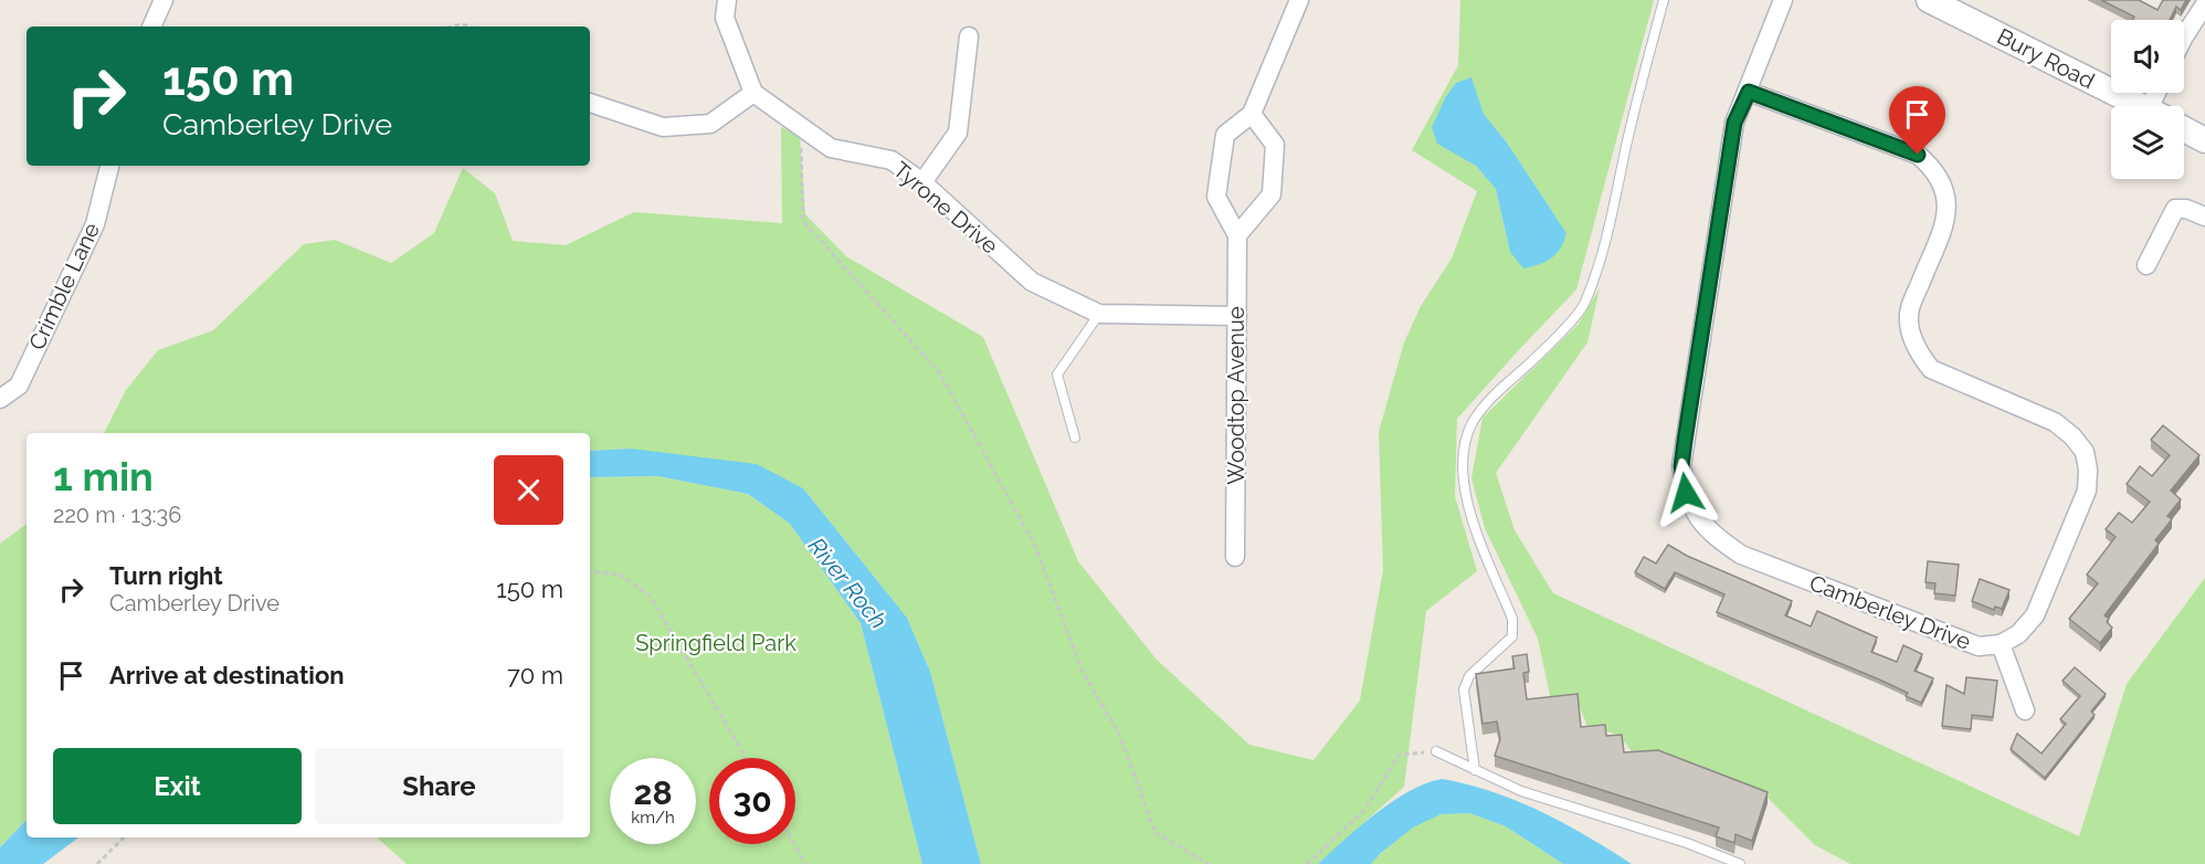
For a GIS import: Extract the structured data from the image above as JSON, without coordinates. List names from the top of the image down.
{
  "streets": {
    "main road": ["Bury Road"],
    "street": [
      "Tyrone Drive",
      "Crimble Lane",
      "Woodtop Avenue",
      "Camberley Drive"
    ]
  },
  "crossings": [
    ["Tyrone Drive", "Woodtop Avenue"]
  ],
  "water": ["River Roch"],
  "parks": ["Springfield Park"],
  "page": {
    "turn": ["150 m", "Camberley Drive"],
    "heading": ["1 min", "220 m · 13:36"],
    "list": [
      {
        "name": "Turn right",
        "note": "Camberley Drive",
        "value": "150 m"
      },
      {
        "name": "Arrive at destination",
        "value": "70 m"
      }
    ],
    "buttons": ["Exit", "Share"],
    "speed": "28 km/h",
    "limit": "30"
  }
}
